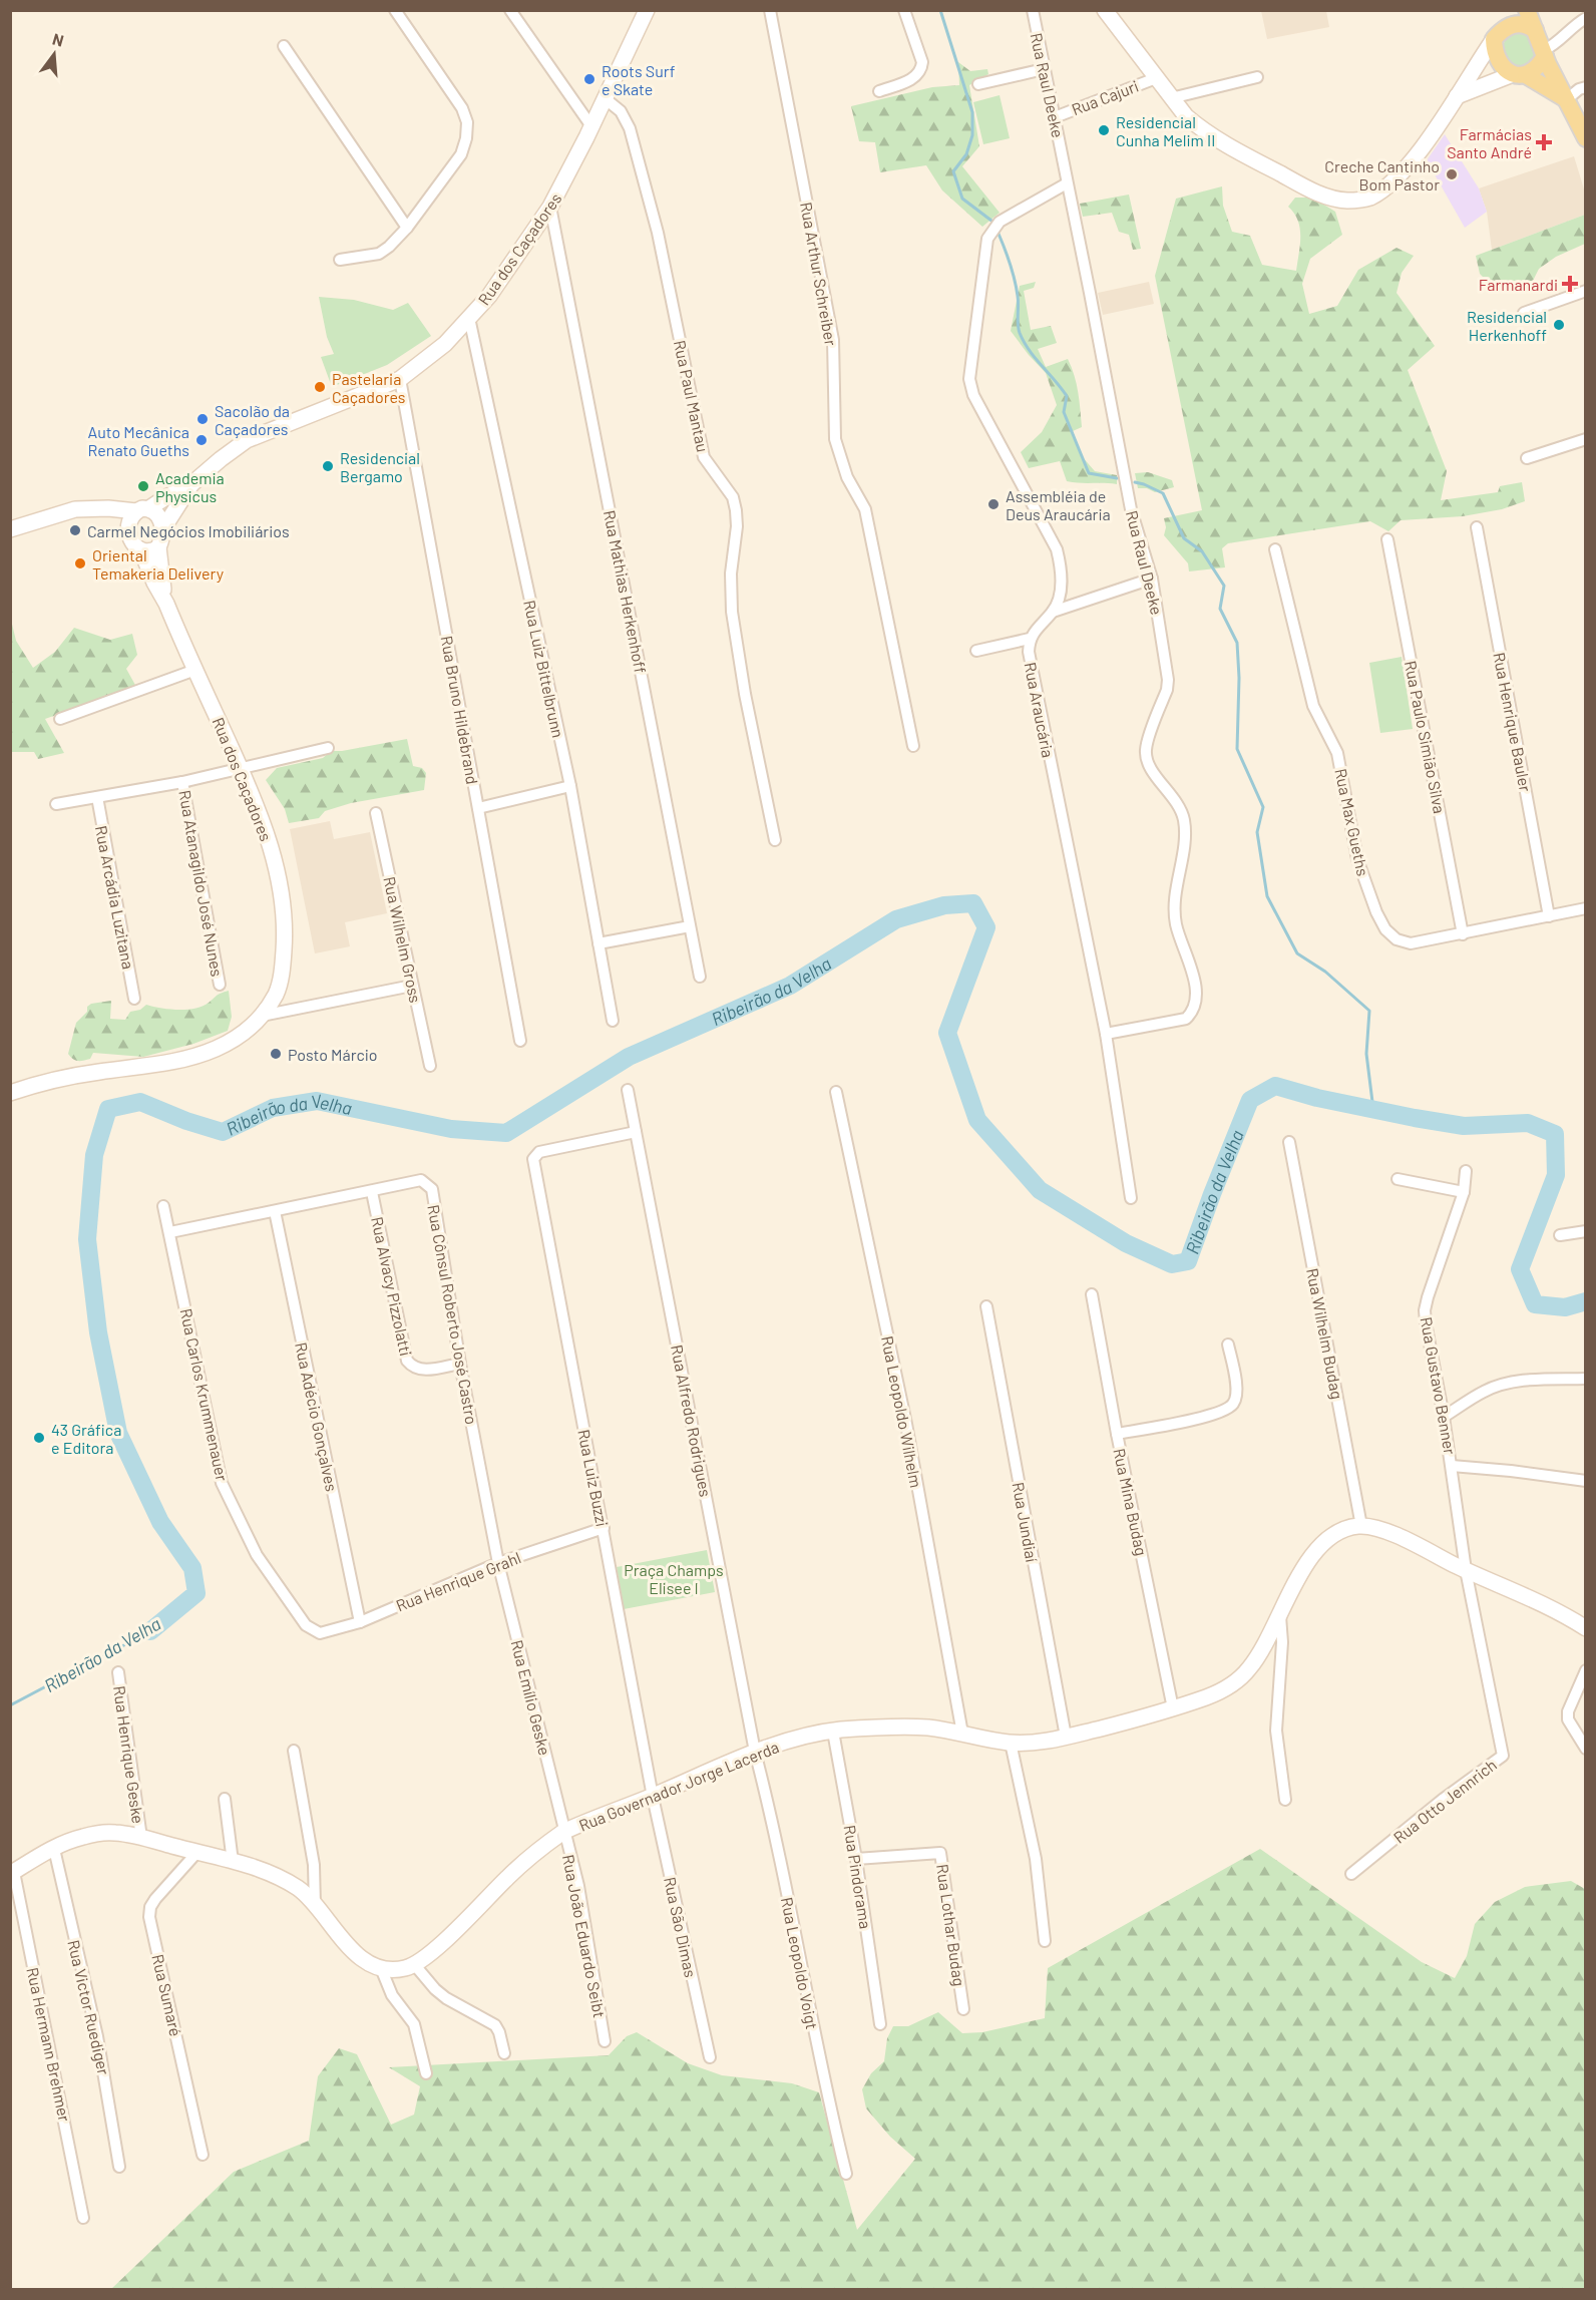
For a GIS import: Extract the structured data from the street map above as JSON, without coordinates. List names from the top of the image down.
{
  "streets": {
    "main road": ["Rua dos Caçadores", "Rua Governador Jorge Lacerda"],
    "street": [
      "Rua Raul Deeke",
      "Rua Cajuri",
      "Rua Arthur Schreiber",
      "Rua Paul Mantau",
      "Rua Mathias Herkenhoff",
      "Rua Luiz Bittelbrunn",
      "Rua Bruno Hildebrand",
      "Rua Araucária",
      "Rua Henrique Bauler",
      "Rua Paulo Simião Silva",
      "Rua Max Gueths",
      "Rua Atanagildo José Nunes",
      "Rua Arcádia Luzitana",
      "Rua Wilhelm Gross",
      "Rua Alvacy Pizzolatti",
      "Rua Cônsul Roberto José Castro",
      "Rua Wilhelm Budag",
      "Rua Gustavo Benner",
      "Rua Carlos Krummenauer",
      "Rua Leopoldo Wilhelm",
      "Rua Adécio Gonçalves",
      "Rua Alfredo Rodrigues",
      "Rua Luiz Buzzi",
      "Rua Mina Budag",
      "Rua Jundiaí",
      "Rua Henrique Grahl",
      "Rua Emílio Geske",
      "Rua Henrique Geske",
      "Rua Otto Jennrich",
      "Rua Pindorama",
      "Rua Lothar Budag",
      "Rua São Dimas",
      "Rua João Eduardo Seibt",
      "Rua Leopoldo Voigt",
      "Rua Sumaré",
      "Rua Victor Ruediger",
      "Rua Hermann Brehmer"
    ]
  },
  "crossings": [
    ["Rua Raul Deeke", "Rua Cajuri"],
    ["Rua Raul Deeke", "Rua Araucária"],
    ["Rua dos Caçadores", "Rua Paul Mantau"],
    ["Rua dos Caçadores", "Rua Mathias Herkenhoff"],
    ["Rua dos Caçadores", "Rua Luiz Bittelbrunn"],
    ["Rua dos Caçadores", "Rua Bruno Hildebrand"],
    ["Rua Henrique Bauler", "Rua Max Gueths"],
    ["Rua Paulo Simião Silva", "Rua Max Gueths"],
    ["Rua Alvacy Pizzolatti", "Rua Cônsul Roberto José Castro"],
    ["Rua Cônsul Roberto José Castro", "Rua Carlos Krummenauer"],
    ["Rua Cônsul Roberto José Castro", "Rua Adécio Gonçalves"],
    ["Rua Cônsul Roberto José Castro", "Rua Henrique Grahl"],
    ["Rua Cônsul Roberto José Castro", "Rua Emílio Geske"],
    ["Rua Wilhelm Budag", "Rua Governador Jorge Lacerda"],
    ["Rua Gustavo Benner", "Rua Otto Jennrich"],
    ["Rua Carlos Krummenauer", "Rua Henrique Grahl"],
    ["Rua Leopoldo Wilhelm", "Rua Governador Jorge Lacerda"],
    ["Rua Adécio Gonçalves", "Rua Henrique Grahl"],
    ["Rua Alfredo Rodrigues", "Rua Luiz Buzzi"],
    ["Rua Alfredo Rodrigues", "Rua Governador Jorge Lacerda"],
    ["Rua Alfredo Rodrigues", "Rua Leopoldo Voigt"],
    ["Rua Luiz Buzzi", "Rua Henrique Grahl"],
    ["Rua Luiz Buzzi", "Rua Governador Jorge Lacerda"],
    ["Rua Luiz Buzzi", "Rua São Dimas"],
    ["Rua Mina Budag", "Rua Governador Jorge Lacerda"],
    ["Rua Jundiaí", "Rua Governador Jorge Lacerda"],
    ["Rua Henrique Grahl", "Rua Emílio Geske"],
    ["Rua Emílio Geske", "Rua Governador Jorge Lacerda"],
    ["Rua Emílio Geske", "Rua João Eduardo Seibt"],
    ["Rua Governador Jorge Lacerda", "Rua Pindorama"],
    ["Rua Governador Jorge Lacerda", "Rua São Dimas"],
    ["Rua Governador Jorge Lacerda", "Rua João Eduardo Seibt"],
    ["Rua Governador Jorge Lacerda", "Rua Leopoldo Voigt"],
    ["Rua Pindorama", "Rua Lothar Budag"]
  ],
  "water": ["Ribeirão da Velha"],
  "parks": ["Praça Champs Elisee I"],
  "places": {
    "other": [
      "Roots Surf e Skate",
      "Residencial Cunha Melim II",
      "Creche Cantinho Bom Pastor",
      "Residencial Herkenhoff",
      "Pastelaria Caçadores",
      "Sacolão da Caçadores",
      "Auto Mecânica Renato Gueths",
      "Residencial Bergamo",
      "Academia Physicus",
      "Assembléia de Deus Araucária",
      "Carmel Negócios Imobiliários",
      "Oriental Temakeria Delivery",
      "Posto Márcio",
      "43 Gráfica e Editora"
    ],
    "health": ["Farmácias Santo André", "Farmanardi"]
  },
  "north": "top"
}
